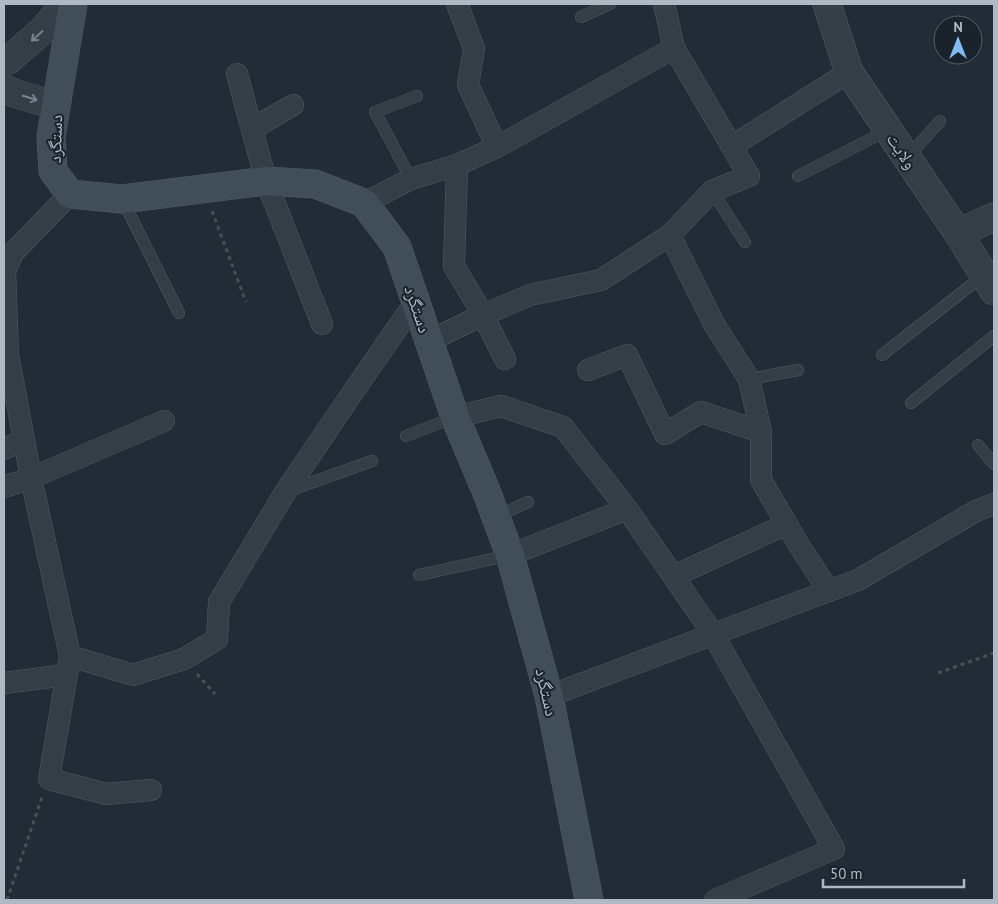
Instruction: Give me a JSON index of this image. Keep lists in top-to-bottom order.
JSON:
{
  "streets": {
    "main road": ["دستگرد"],
    "street": ["ولایت"]
  },
  "scale_bar": "50 m",
  "north": "top"
}
